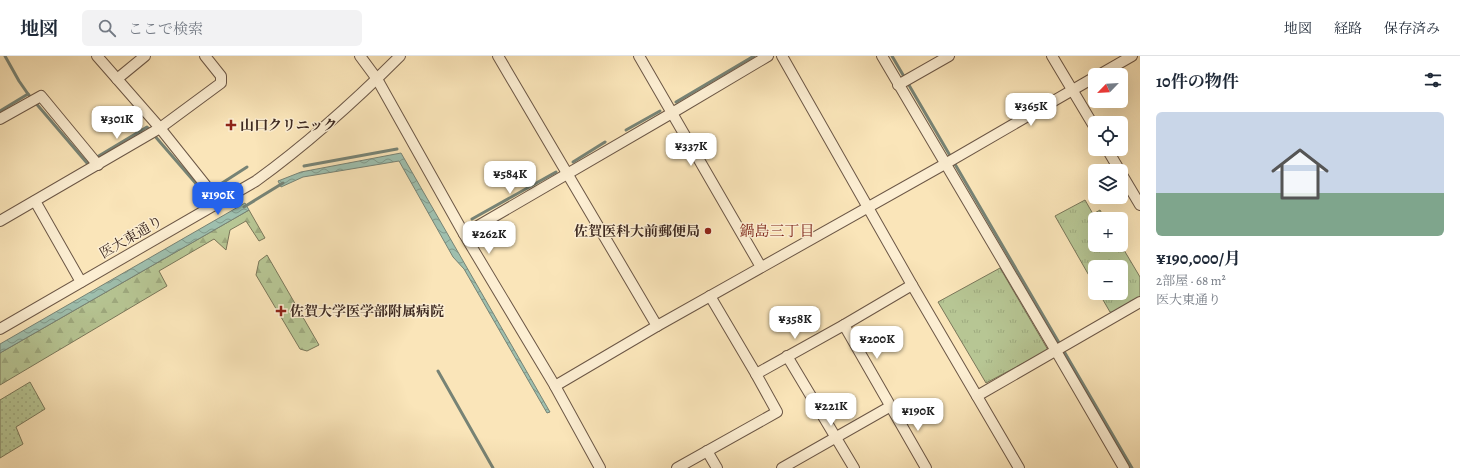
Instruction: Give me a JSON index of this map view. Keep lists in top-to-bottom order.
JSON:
{
  "streets": {
    "street": ["医大東通り"]
  },
  "districts": ["鍋島三丁目"],
  "places": {
    "health": ["山口クリニック", "佐賀大学医学部附属病院"],
    "other": ["佐賀医科大前郵便局"]
  },
  "north": "bottom left",
  "page": {
    "header": "地図",
    "search": "ここで検索",
    "nav": ["地図", "経路", "保存済み"],
    "heading": "10件の物件",
    "map_buttons": ["+", "−"],
    "price": [
      "¥365K",
      "¥301K",
      "¥337K",
      "¥584K",
      "¥190K",
      "¥262K",
      "¥358K",
      "¥200K",
      "¥221K",
      "¥190K"
    ],
    "list": [
      {
        "name": "¥190,000/月",
        "note": "2部屋 · 68 m² · 医大東通り"
      }
    ]
  }
}
